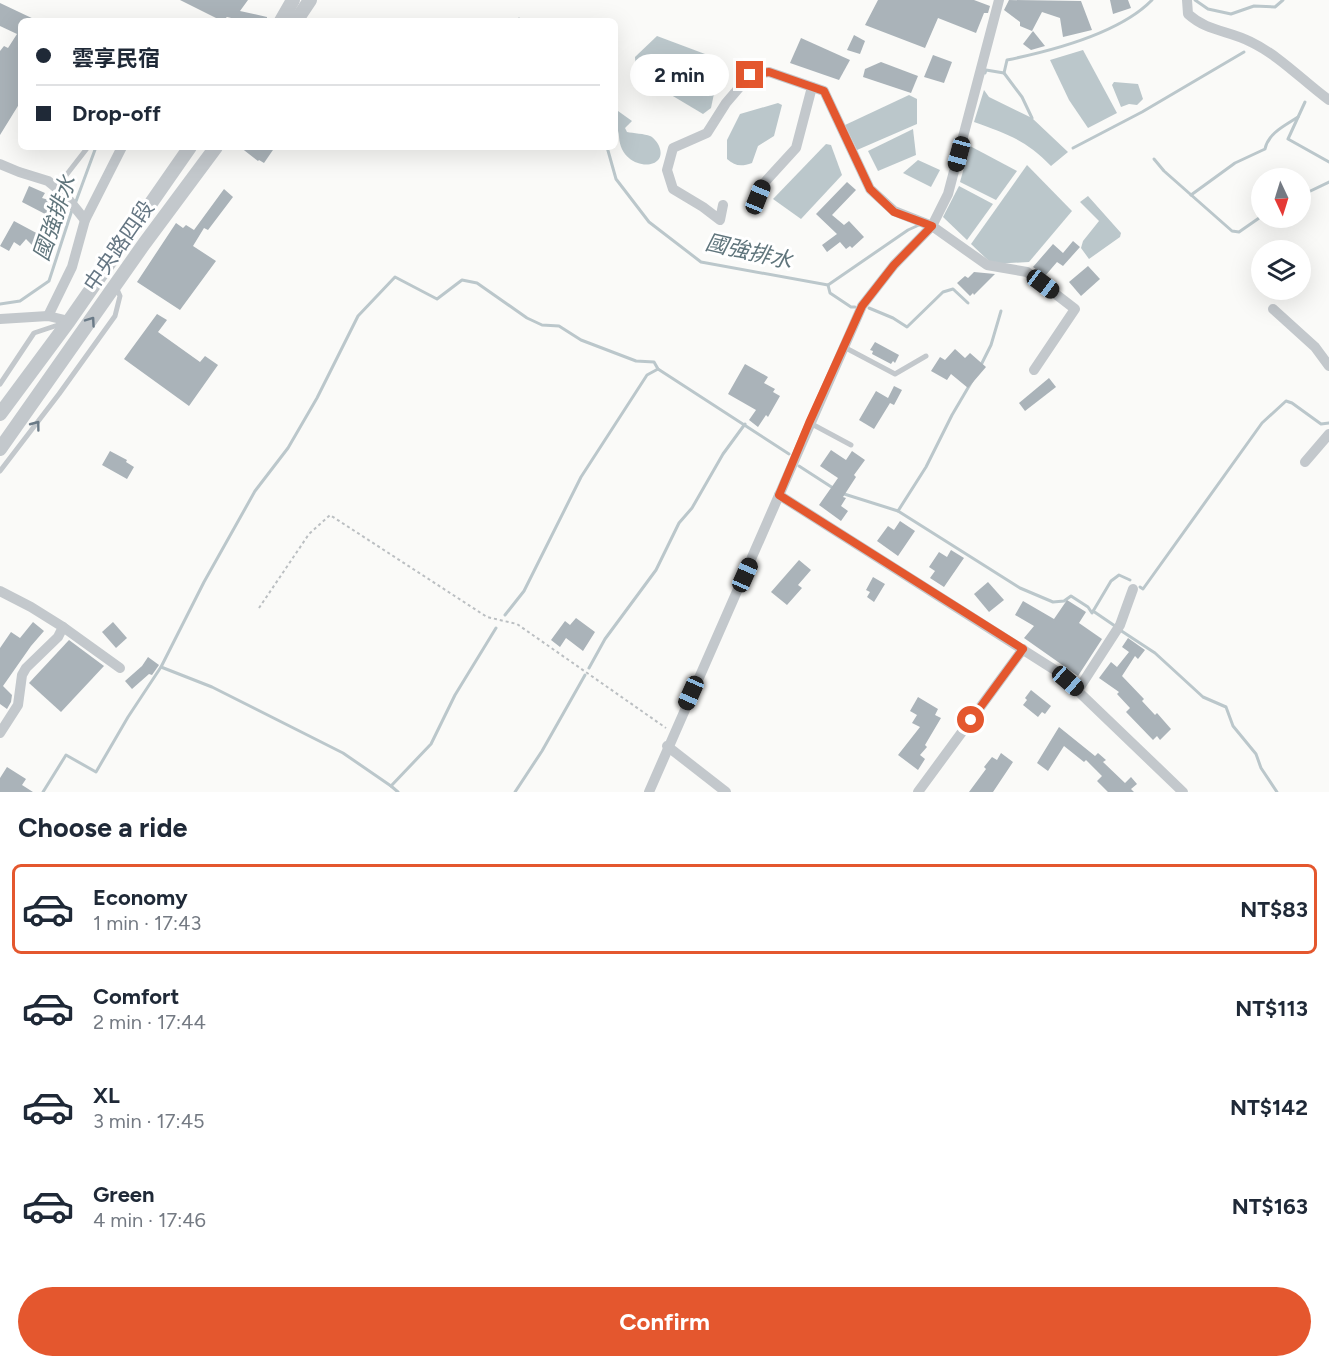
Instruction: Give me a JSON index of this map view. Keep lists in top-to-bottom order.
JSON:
{
  "streets": {
    "street": ["中央路四段"]
  },
  "water": ["國強排水"],
  "north": "bottom",
  "page": {
    "banner": ["雲享民宿", "Drop-off"],
    "bubble": "2 min",
    "heading": "Choose a ride",
    "list": [
      {
        "name": "Economy",
        "note": "1 min · 17:43",
        "value": "NT$83"
      },
      {
        "name": "Comfort",
        "note": "2 min · 17:44",
        "value": "NT$113"
      },
      {
        "name": "XL",
        "note": "3 min · 17:45",
        "value": "NT$142"
      },
      {
        "name": "Green",
        "note": "4 min · 17:46",
        "value": "NT$163"
      }
    ],
    "buttons": "Confirm"
  }
}
